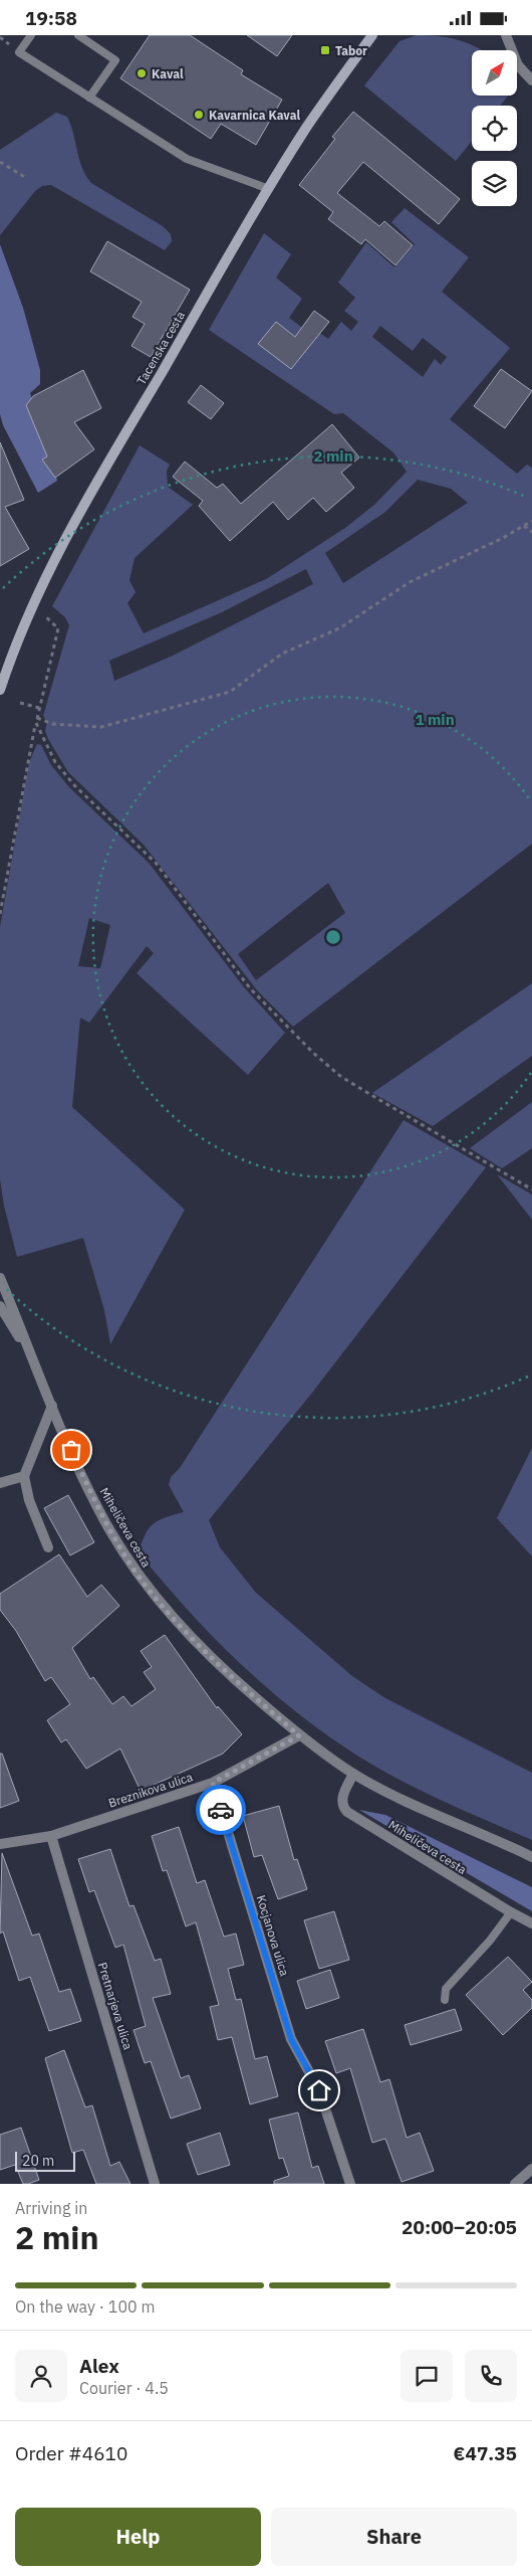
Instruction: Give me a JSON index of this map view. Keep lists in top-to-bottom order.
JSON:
{
  "streets": {
    "main road": ["Tacenska cesta"],
    "street": [
      "Miheličeva cesta",
      "Breznikova ulica",
      "Kocjanova ulica",
      "Pretnarjeva ulica"
    ]
  },
  "crossings": [
    ["Miheličeva cesta", "Breznikova ulica"],
    ["Breznikova ulica", "Kocjanova ulica"],
    ["Breznikova ulica", "Pretnarjeva ulica"]
  ],
  "places": {
    "transit": ["Tabor"],
    "other": ["Kaval", "Kavarnica Kaval"]
  },
  "scale_bar": "20 m",
  "north": "top right",
  "page": {
    "status": "19:58",
    "scale": "20 m",
    "heading": ["2 min", "Arriving in", "20:00–20:05"],
    "panel": [
      "Alex",
      "Courier · 4.5",
      "Order #4610",
      "€47.35"
    ],
    "bar": "On the way · 100 m",
    "buttons": ["Help", "Share"]
  },
  "rings": ["2 min", "1 min"]
}
